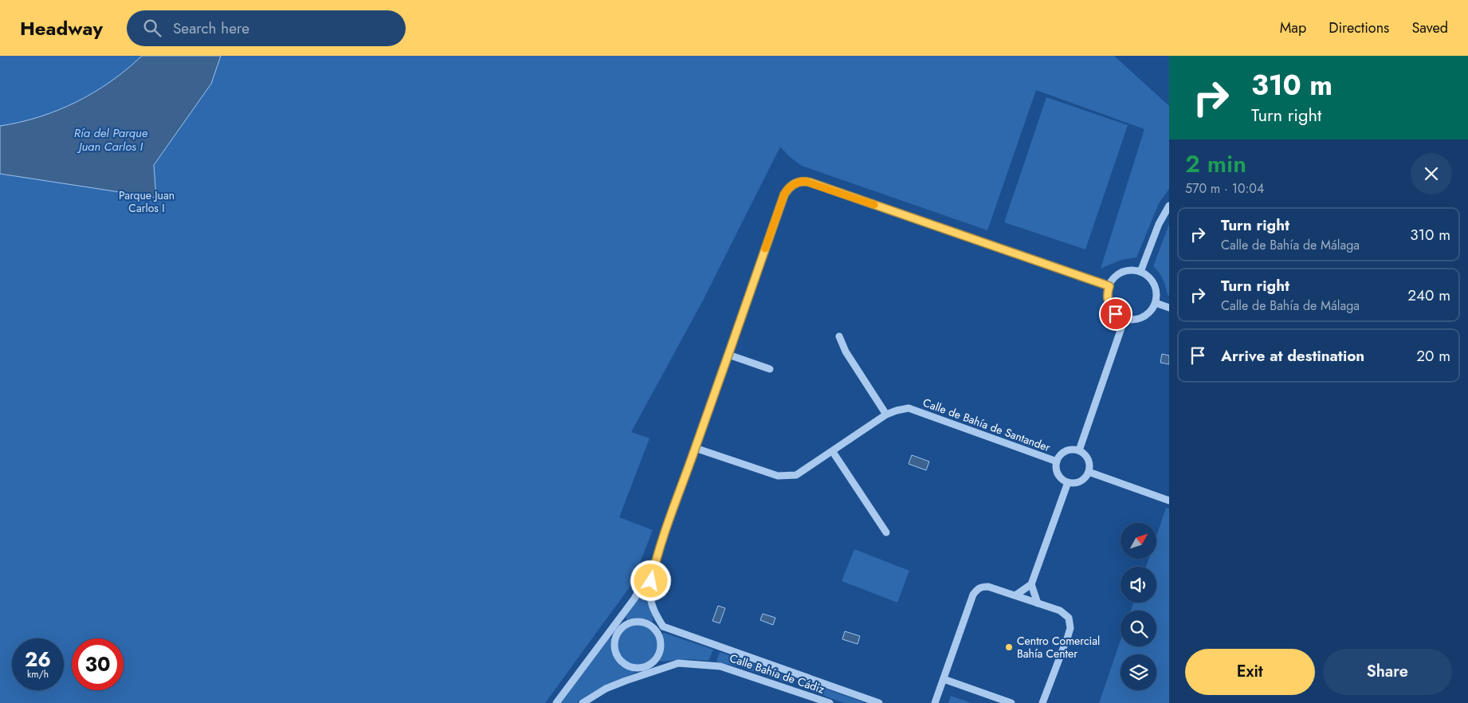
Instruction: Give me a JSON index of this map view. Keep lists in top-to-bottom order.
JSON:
{
  "streets": {
    "street": ["Calle de Bahía de Santander", "Calle Bahía de Cádiz"]
  },
  "water": ["Ría del Parque Juan Carlos I"],
  "parks": ["Parque Juan Carlos I"],
  "places": ["Centro Comercial Bahía Center"],
  "north": "top right",
  "page": {
    "header": "Headway",
    "search": "Search here",
    "nav": ["Map", "Directions", "Saved"],
    "turn": ["310 m", "Turn right"],
    "heading": ["2 min", "570 m · 10:04"],
    "list": [
      {
        "name": "Turn right",
        "note": "Calle de Bahía de Málaga",
        "value": "310 m"
      },
      {
        "name": "Turn right",
        "note": "Calle de Bahía de Málaga",
        "value": "240 m"
      },
      {
        "name": "Arrive at destination",
        "value": "20 m"
      }
    ],
    "speed": "26 km/h",
    "limit": "30",
    "buttons": ["Exit", "Share"]
  }
}
